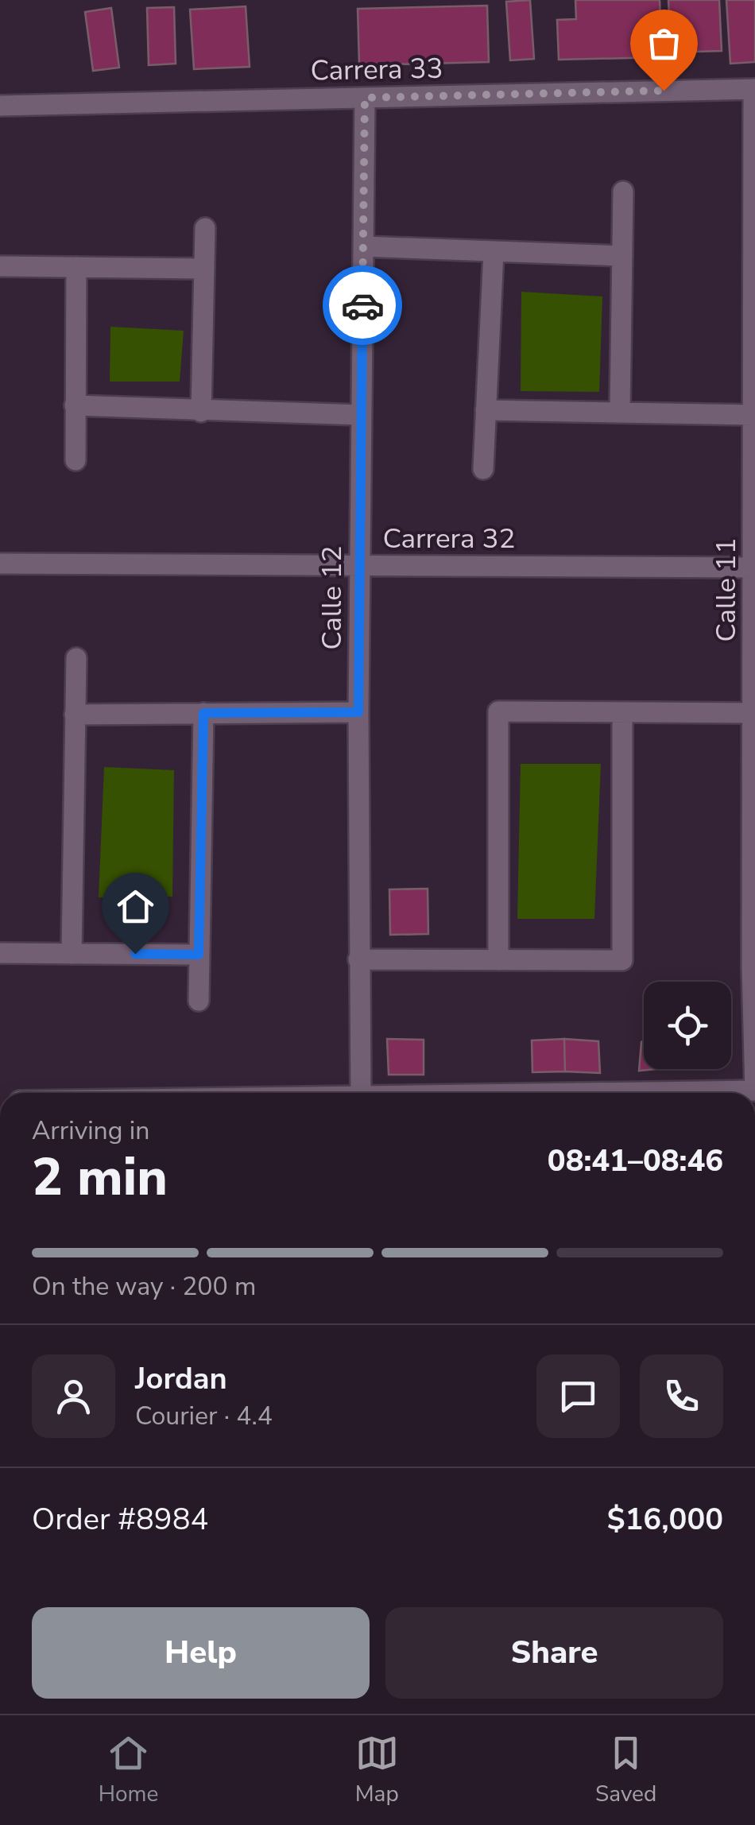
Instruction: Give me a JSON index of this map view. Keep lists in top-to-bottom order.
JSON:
{
  "streets": {
    "street": [
      "Carrera 33",
      "Carrera 32",
      "Calle 11",
      "Calle 12"
    ]
  },
  "crossings": [
    ["Carrera 33", "Calle 11"],
    ["Carrera 33", "Calle 12"],
    ["Carrera 32", "Calle 11"],
    ["Carrera 32", "Calle 12"]
  ],
  "page": {
    "heading": ["2 min", "Arriving in", "08:41–08:46"],
    "panel": [
      "Jordan",
      "Courier · 4.4",
      "Order #8984",
      "$16,000"
    ],
    "bar": "On the way · 200 m",
    "buttons": ["Help", "Share"],
    "tabs": ["Home", "Map", "Saved"]
  }
}
